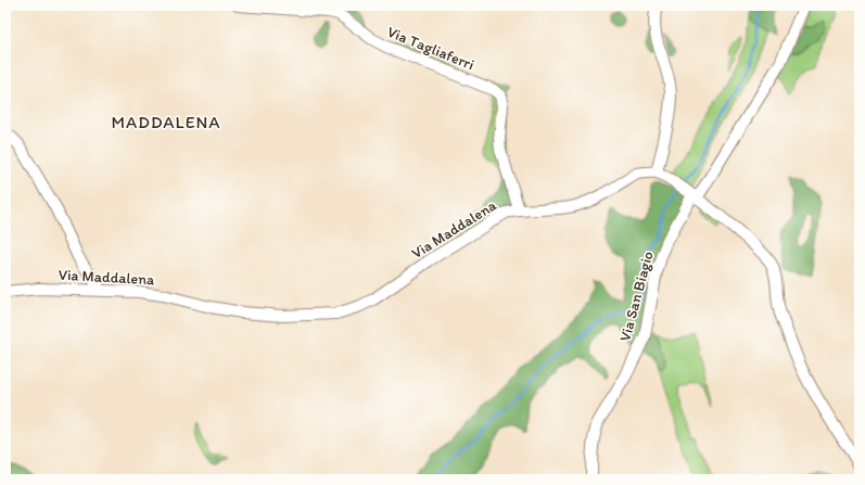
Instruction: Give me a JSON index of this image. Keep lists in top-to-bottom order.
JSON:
{
  "streets": {
    "street": ["Via Tagliaferri", "Via Maddalena", "Via San Biagio"]
  },
  "crossings": [
    ["Via Tagliaferri", "Via Maddalena"]
  ],
  "districts": ["MADDALENA"]
}
